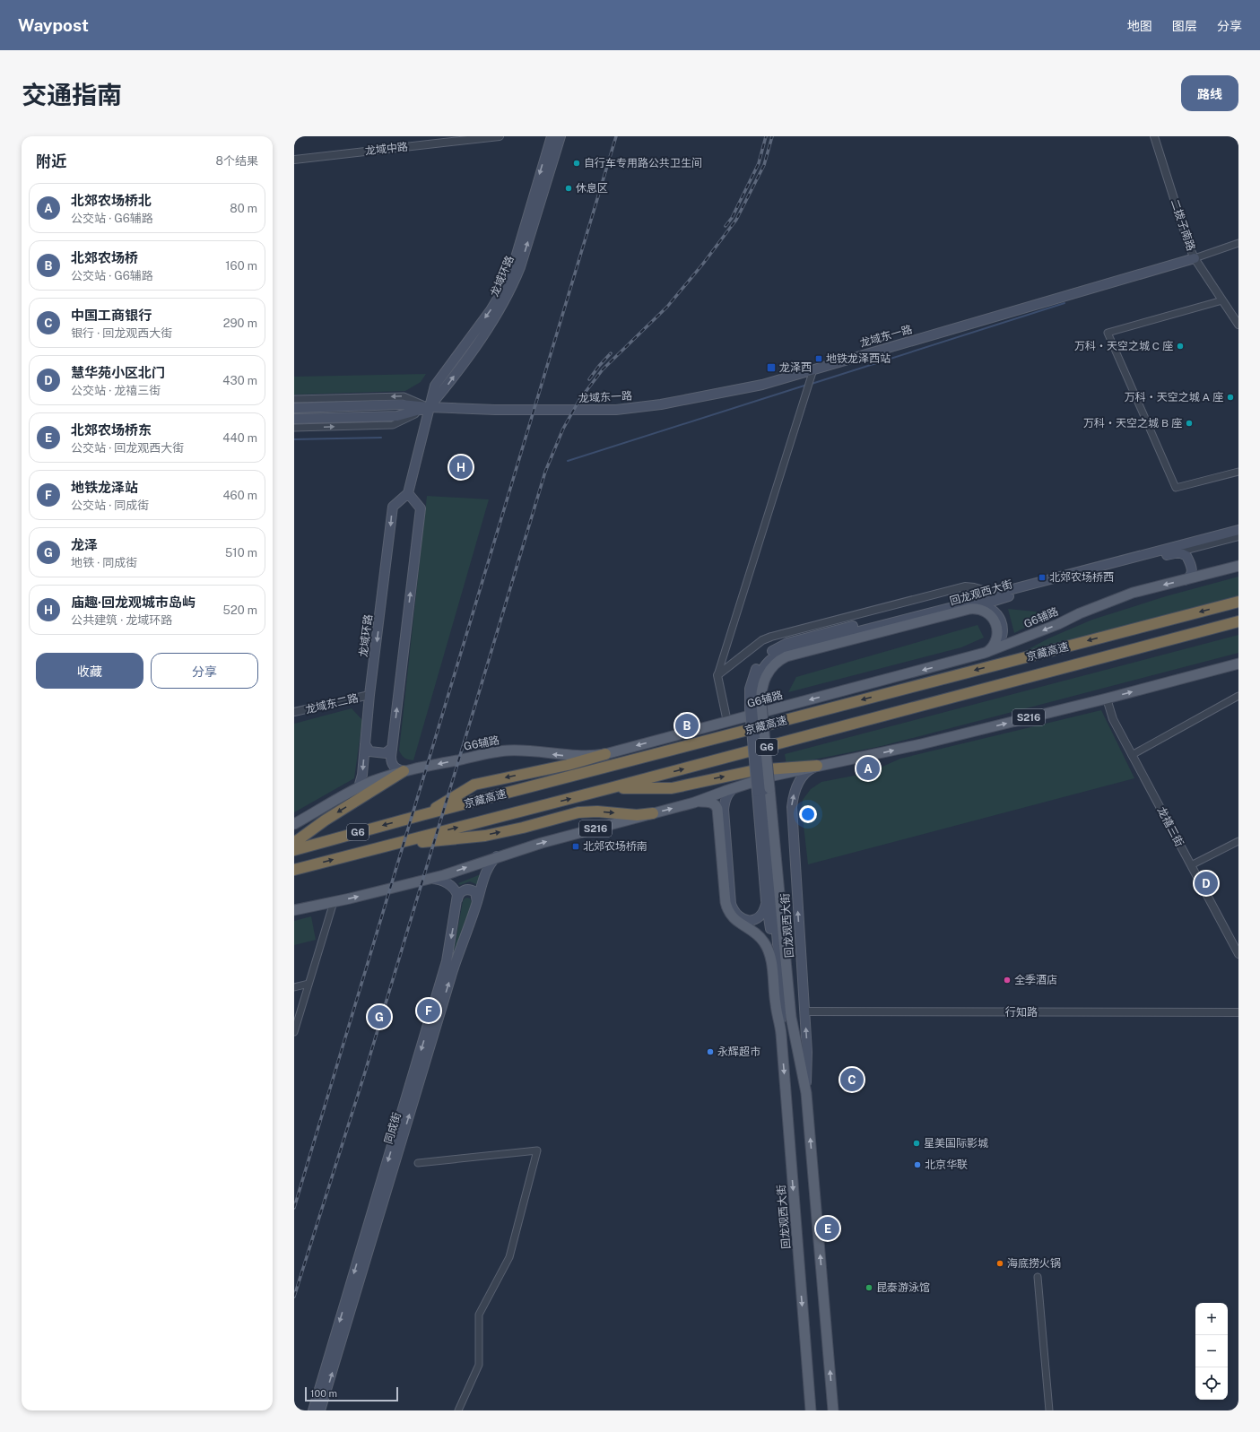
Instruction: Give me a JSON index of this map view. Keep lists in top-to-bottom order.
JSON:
{
  "streets": {
    "highway": ["京藏高速", "G6"],
    "main road": [
      "龙域环路",
      "龙域东一路",
      "回龙观西大街",
      "G6辅路",
      "S216",
      "同成街"
    ],
    "street": [
      "龙域中路",
      "二拨子南路",
      "龙域东二路",
      "龙禧三街",
      "行知路"
    ]
  },
  "crossings": [
    ["二拨子南路", "龙域东一路"],
    ["龙域环路", "龙域东一路"],
    ["龙域环路", "G6辅路"],
    ["龙域环路", "龙域东二路"],
    ["回龙观西大街", "S216"],
    ["回龙观西大街", "行知路"],
    ["S216", "龙禧三街"],
    ["S216", "同成街"]
  ],
  "places": {
    "other": [
      "自行车专用路公共卫生间",
      "休息区",
      "万科・天空之城 C 座",
      "万科・天空之城 A 座",
      "万科・天空之城 B 座",
      "全季酒店",
      "永辉超市",
      "星美国际影城",
      "北京华联",
      "海底捞火锅",
      "昆泰游泳馆"
    ],
    "transit": [
      "地铁龙泽西站",
      "龙泽西",
      "北郊农场桥西",
      "北郊农场桥南"
    ]
  },
  "scale_bar": "100 m",
  "page": {
    "header": "Waypost",
    "nav": ["地图", "图层", "分享"],
    "title": "交通指南",
    "buttons": [
      "路线",
      ["收藏", "分享"]
    ],
    "heading": ["附近", "8个结果"],
    "list": [
      {
        "mark": "A",
        "name": "北郊农场桥北",
        "note": "公交站 · G6辅路",
        "value": "80 m"
      },
      {
        "mark": "B",
        "name": "北郊农场桥",
        "note": "公交站 · G6辅路",
        "value": "160 m"
      },
      {
        "mark": "C",
        "name": "中国工商银行",
        "note": "银行 · 回龙观西大街",
        "value": "290 m"
      },
      {
        "mark": "D",
        "name": "慧华苑小区北门",
        "note": "公交站 · 龙禧三街",
        "value": "430 m"
      },
      {
        "mark": "E",
        "name": "北郊农场桥东",
        "note": "公交站 · 回龙观西大街",
        "value": "440 m"
      },
      {
        "mark": "F",
        "name": "地铁龙泽站",
        "note": "公交站 · 同成街",
        "value": "460 m"
      },
      {
        "mark": "G",
        "name": "龙泽",
        "note": "地铁 · 同成街",
        "value": "510 m"
      },
      {
        "mark": "H",
        "name": "庙趣·回龙观城市岛屿",
        "note": "公共建筑 · 龙域环路",
        "value": "520 m"
      }
    ],
    "pins": [
      "H",
      "B",
      "A",
      "D",
      "F",
      "G",
      "C",
      "E"
    ],
    "map_buttons": ["+", "−"],
    "scale": "100 m"
  }
}
